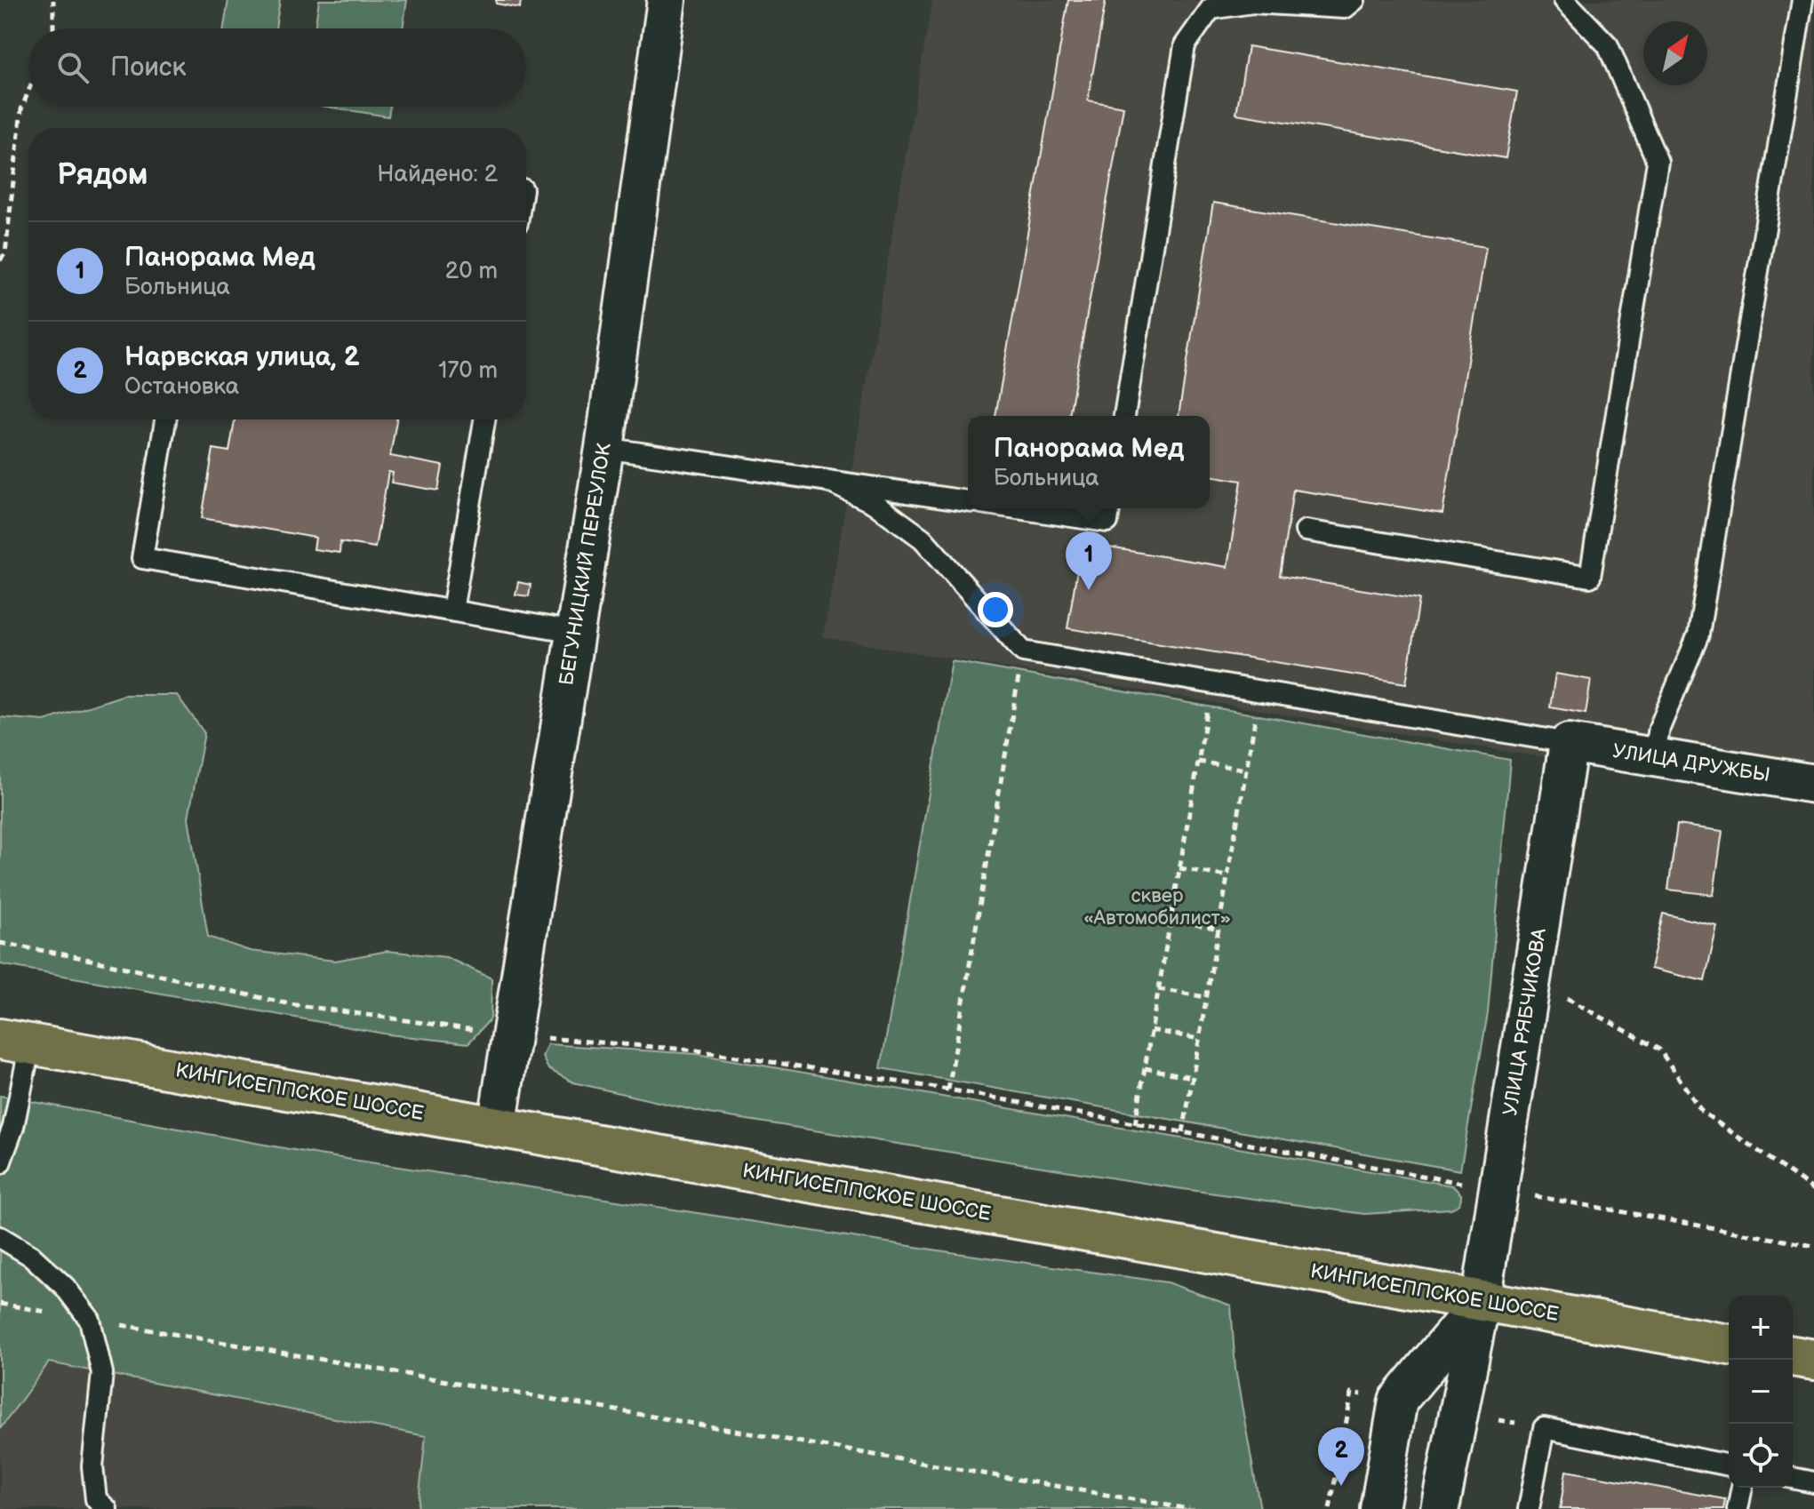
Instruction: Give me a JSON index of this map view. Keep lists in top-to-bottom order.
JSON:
{
  "streets": {
    "main road": ["КИНГИСЕППСКОЕ ШОССЕ"],
    "street": ["БЕГУНИЦКИЙ ПЕРЕУЛОК", "УЛИЦА ДРУЖБЫ", "УЛИЦА РЯБЧИКОВА"]
  },
  "crossings": [
    ["БЕГУНИЦКИЙ ПЕРЕУЛОК", "КИНГИСЕППСКОЕ ШОССЕ"],
    ["УЛИЦА ДРУЖБЫ", "УЛИЦА РЯБЧИКОВА"],
    ["УЛИЦА РЯБЧИКОВА", "КИНГИСЕППСКОЕ ШОССЕ"]
  ],
  "parks": ["сквер «Автомобилист»"],
  "north": "top right",
  "page": {
    "search": "Поиск",
    "heading": ["Рядом", "Найдено: 2"],
    "list": [
      {
        "mark": "1",
        "name": "Панорама Мед",
        "note": "Больница",
        "value": "20 m"
      },
      {
        "mark": "2",
        "name": "Нарвская улица, 2",
        "note": "Остановка",
        "value": "170 m"
      }
    ],
    "popup": ["Панорама Мед", "Больница"],
    "pins": ["1", "2"],
    "map_buttons": ["+", "−"]
  }
}
